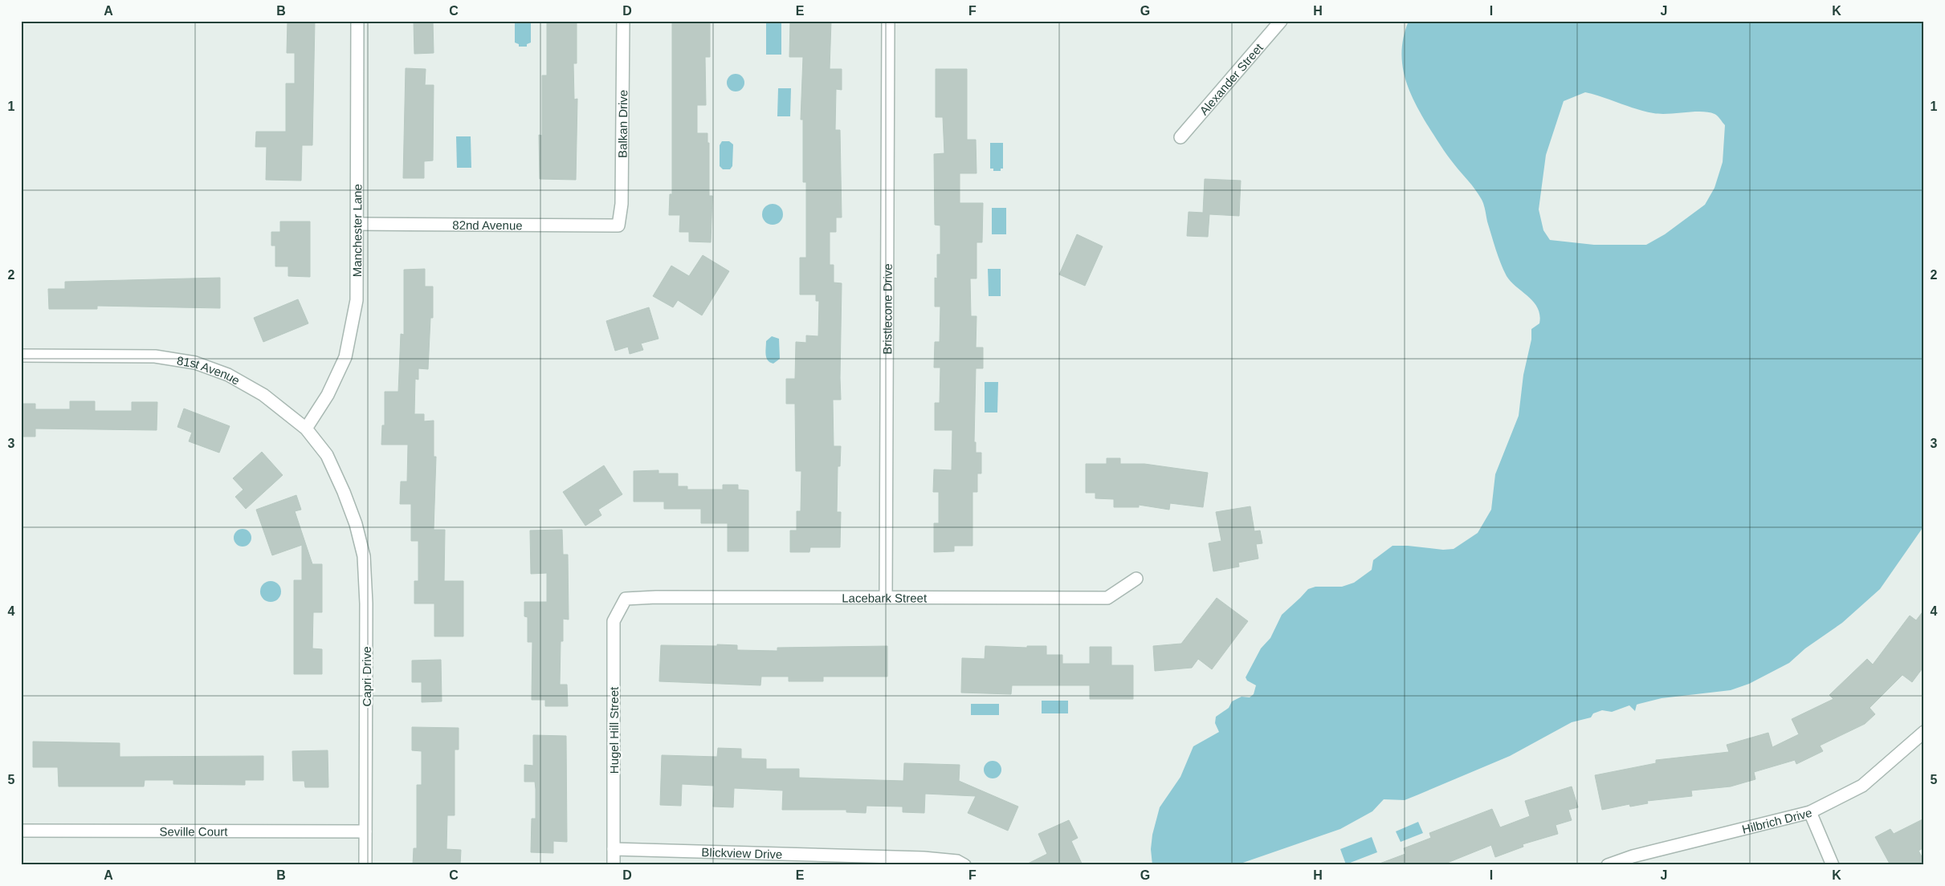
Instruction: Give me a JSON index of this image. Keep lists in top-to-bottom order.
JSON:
{
  "streets": {
    "street": [
      "Alexander Street",
      "Balkan Drive",
      "82nd Avenue",
      "Manchester Lane",
      "Bristlecone Drive",
      "81st Avenue",
      "Lacebark Street",
      "Capri Drive",
      "Hugel Hill Street",
      "Hilbrich Drive",
      "Seville Court",
      "Blickview Drive"
    ]
  },
  "crossings": [
    ["Balkan Drive", "82nd Avenue"],
    ["82nd Avenue", "Manchester Lane"],
    ["Manchester Lane", "81st Avenue"],
    ["Bristlecone Drive", "Lacebark Street"],
    ["81st Avenue", "Capri Drive"],
    ["Lacebark Street", "Hugel Hill Street"],
    ["Capri Drive", "Seville Court"],
    ["Hugel Hill Street", "Blickview Drive"]
  ],
  "grid": {
    "columns": [
      "A",
      "B",
      "C",
      "D",
      "E",
      "F",
      "G",
      "H",
      "I",
      "J",
      "K"
    ],
    "rows": [
      "1",
      "2",
      "3",
      "4",
      "5"
    ]
  }
}
